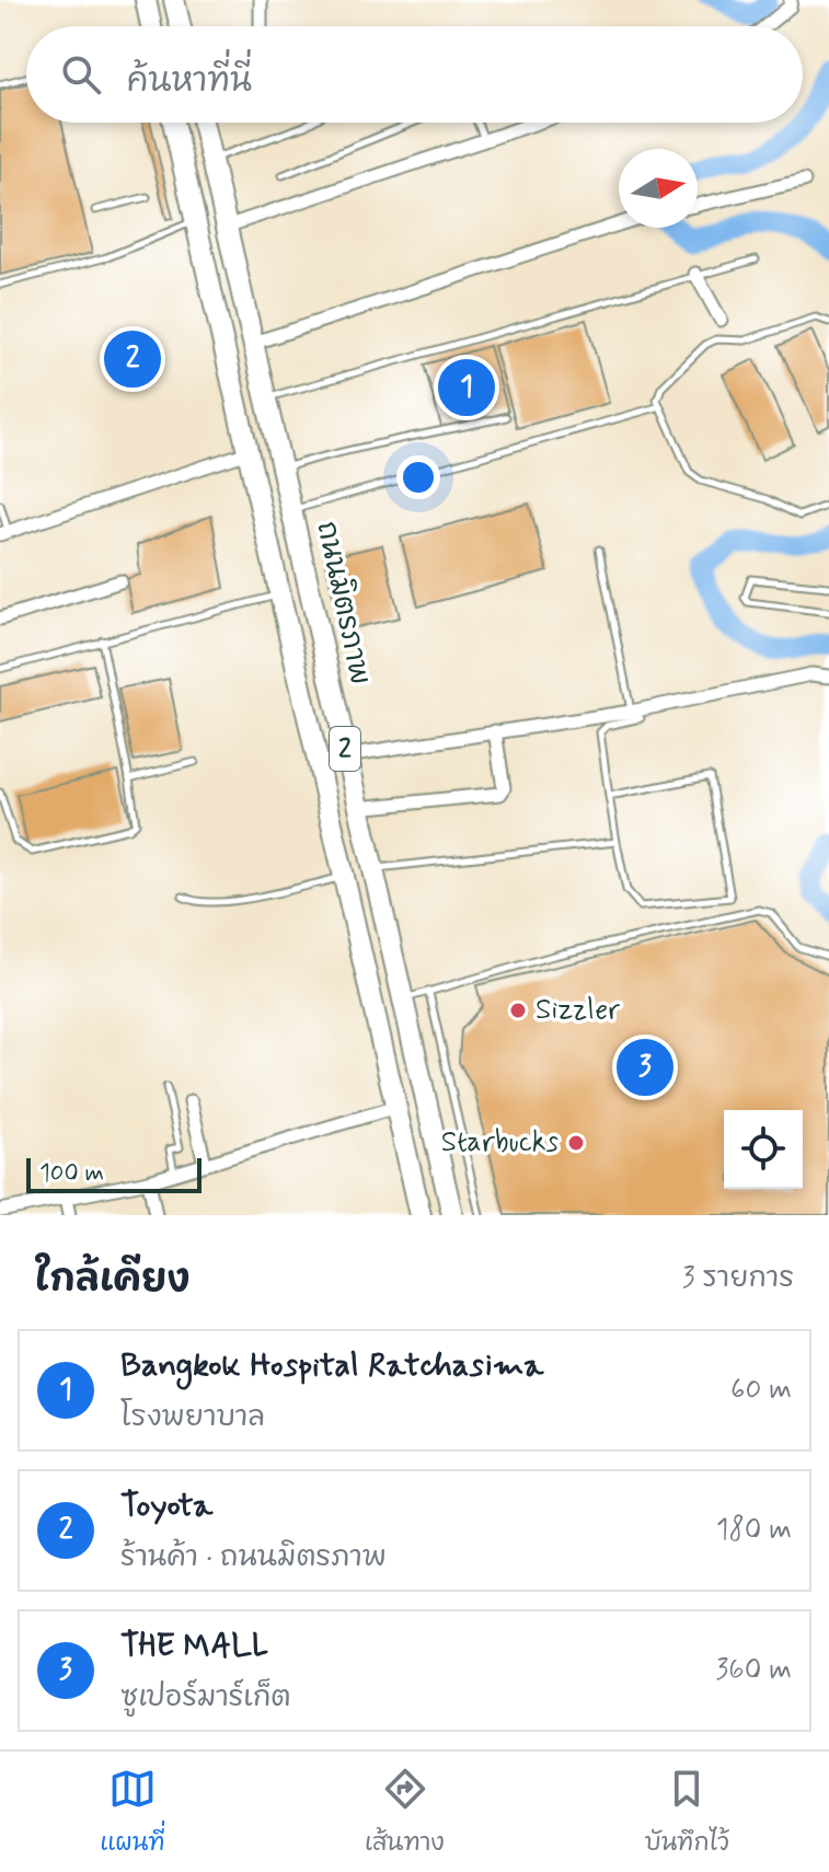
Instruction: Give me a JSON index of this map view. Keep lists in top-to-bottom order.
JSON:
{
  "streets": {
    "highway": ["ถนนมิตรภาพ", "2"]
  },
  "places": ["Sizzler", "Starbucks"],
  "scale_bar": "100 m",
  "north": "right",
  "page": {
    "search": "ค้นหาที่นี่",
    "pins": ["2", "1", "3"],
    "scale": "100 m",
    "heading": ["ใกล้เคียง", "3 รายการ"],
    "list": [
      {
        "mark": "1",
        "name": "Bangkok Hospital Ratchasima",
        "note": "โรงพยาบาล",
        "value": "60 m"
      },
      {
        "mark": "2",
        "name": "Toyota",
        "note": "ร้านค้า · ถนนมิตรภาพ",
        "value": "180 m"
      },
      {
        "mark": "3",
        "name": "THE MALL",
        "note": "ซูเปอร์มาร์เก็ต",
        "value": "360 m"
      }
    ],
    "nav": ["แผนที่", "เส้นทาง", "บันทึกไว้"]
  }
}
